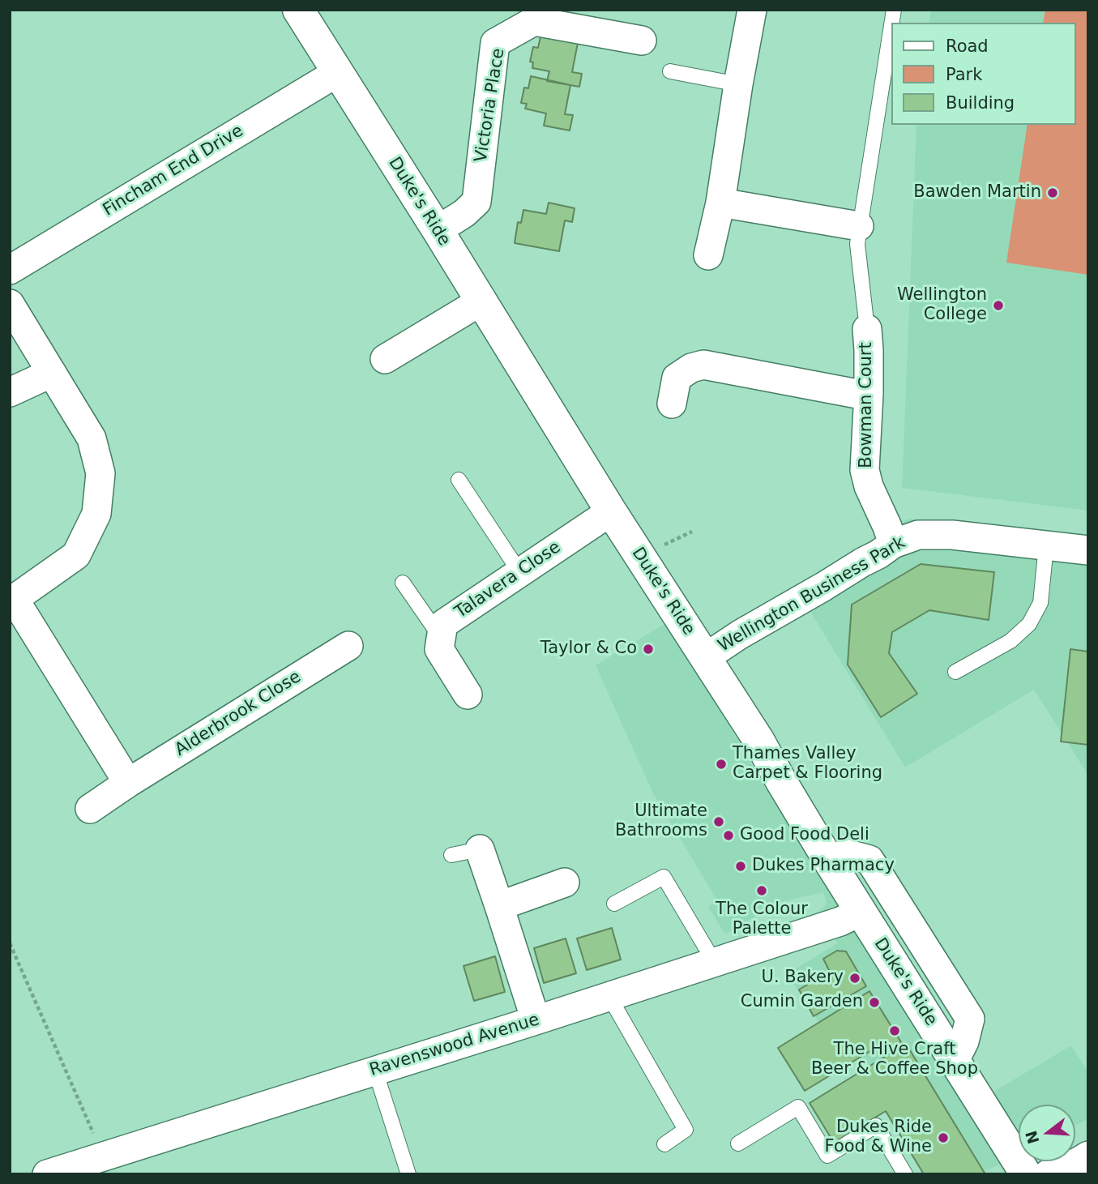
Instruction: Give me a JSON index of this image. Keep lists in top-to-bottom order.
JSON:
{
  "streets": {
    "main road": ["Duke's Ride"],
    "street": [
      "Victoria Place",
      "Fincham End Drive",
      "Bowman Court",
      "Talavera Close",
      "Wellington Business Park",
      "Alderbrook Close",
      "Ravenswood Avenue"
    ]
  },
  "crossings": [
    ["Victoria Place", "Duke's Ride"],
    ["Fincham End Drive", "Duke's Ride"],
    ["Duke's Ride", "Talavera Close"],
    ["Duke's Ride", "Wellington Business Park"],
    ["Duke's Ride", "Ravenswood Avenue"],
    ["Bowman Court", "Wellington Business Park"]
  ],
  "places": [
    "Bawden Martin",
    "Wellington College",
    "Taylor & Co",
    "Thames Valley Carpet & Flooring",
    "Ultimate Bathrooms",
    "Good Food Deli",
    "Dukes Pharmacy",
    "The Colour Palette",
    "U. Bakery",
    "Cumin Garden",
    "The Hive Craft Beer & Coffee Shop",
    "Dukes Ride Food & Wine"
  ],
  "legend": ["Road", "Park", "Building"],
  "north": "left"
}
